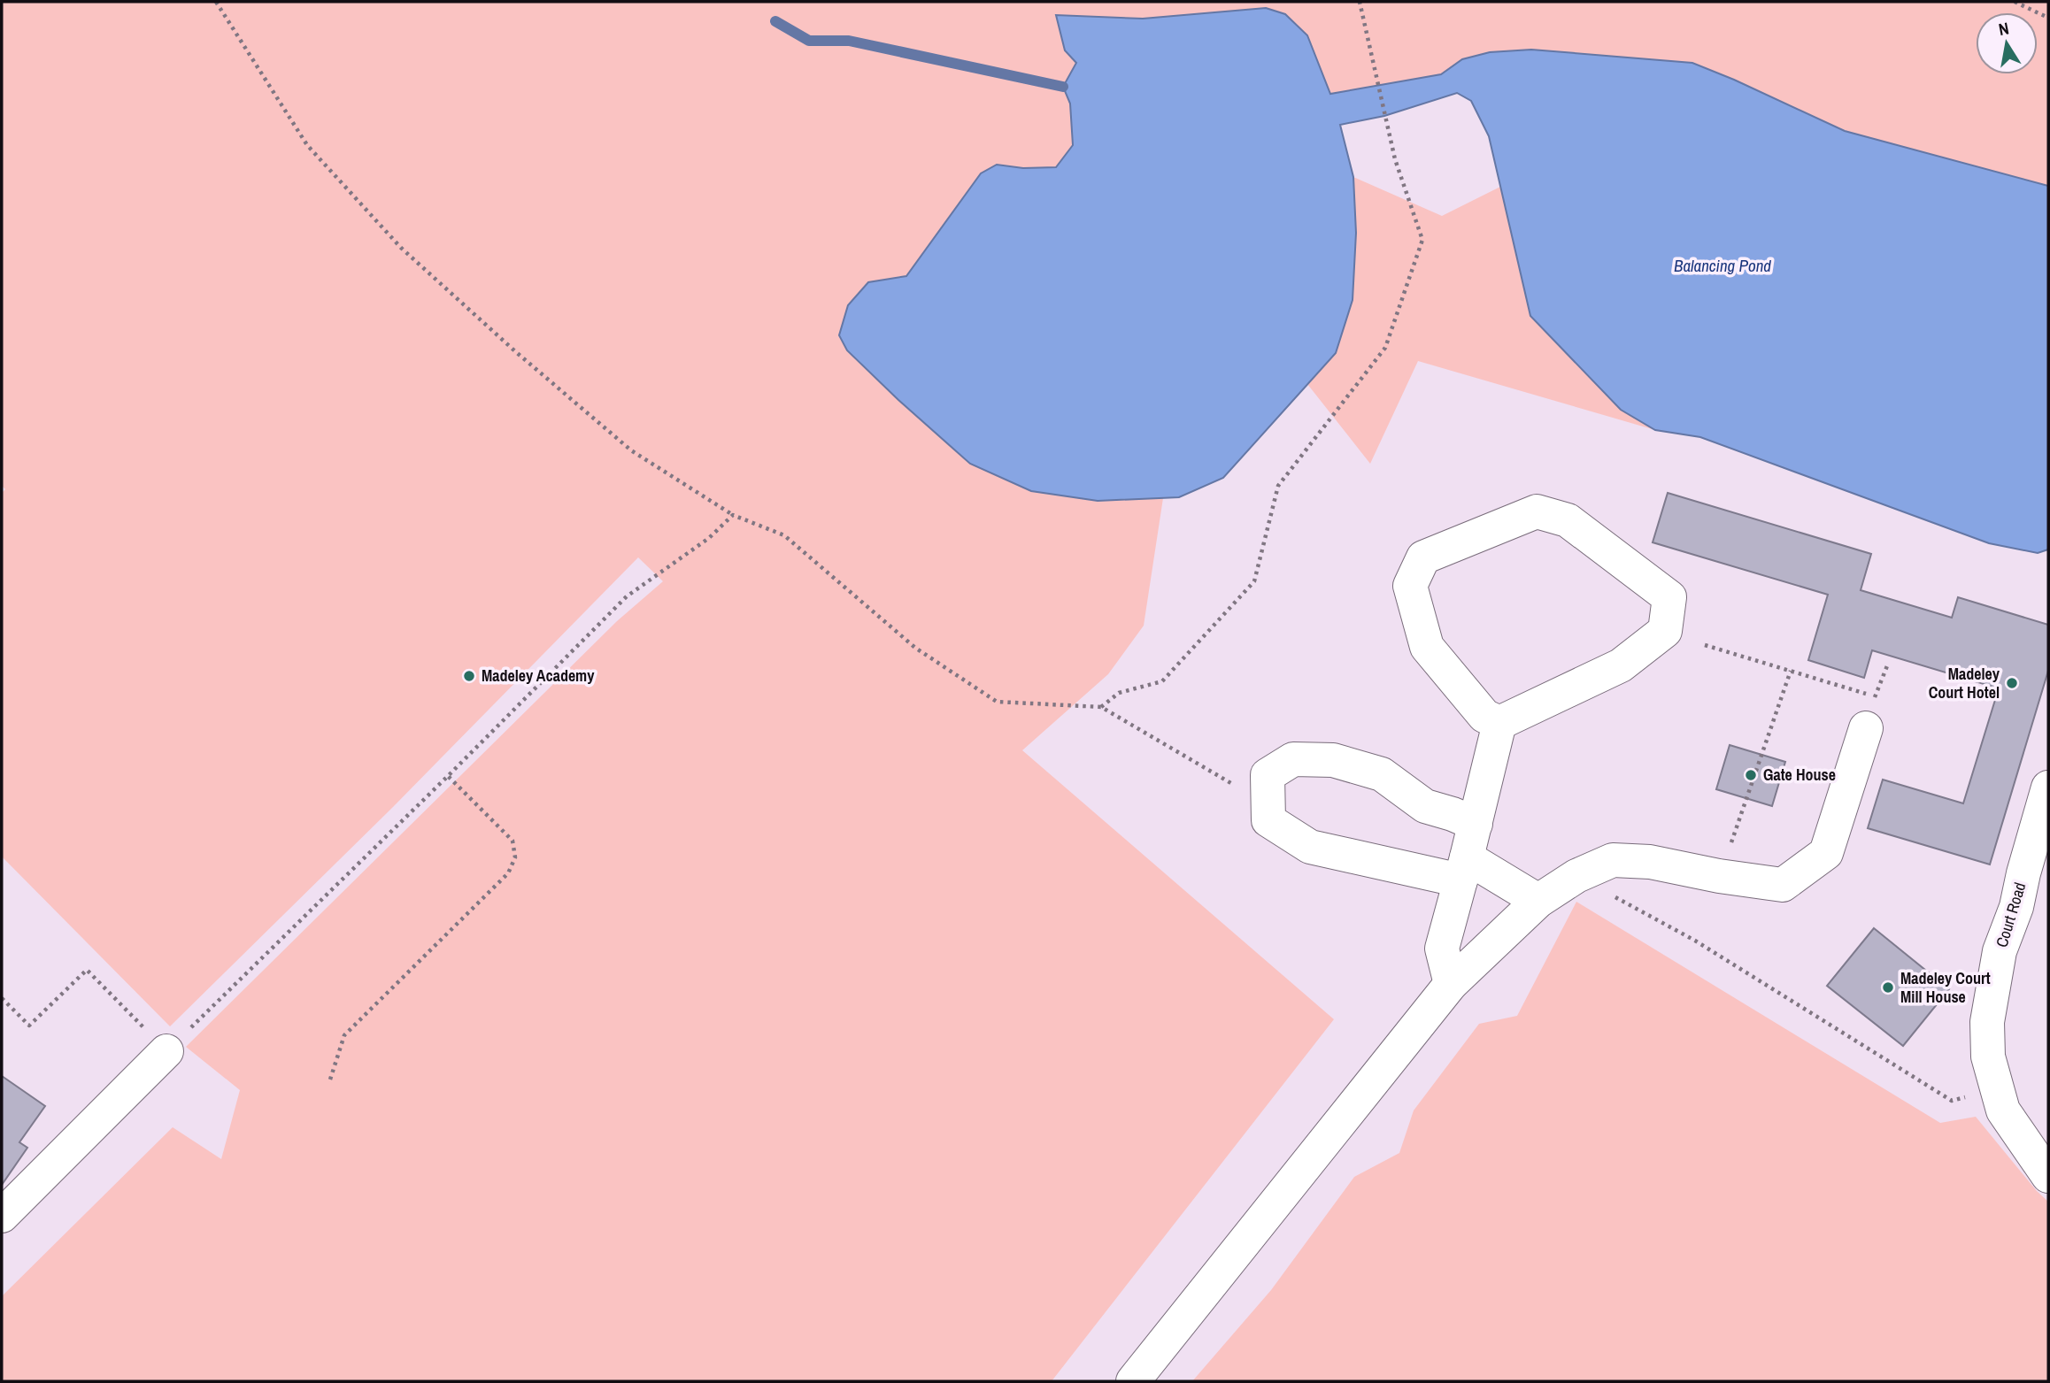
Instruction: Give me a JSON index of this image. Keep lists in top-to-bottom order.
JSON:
{
  "streets": {
    "street": ["Court Road"]
  },
  "water": ["Balancing Pond"],
  "places": [
    "Madeley Academy",
    "Madeley Court Hotel",
    "Gate House",
    "Madeley Court Mill House"
  ],
  "north": "top"
}
